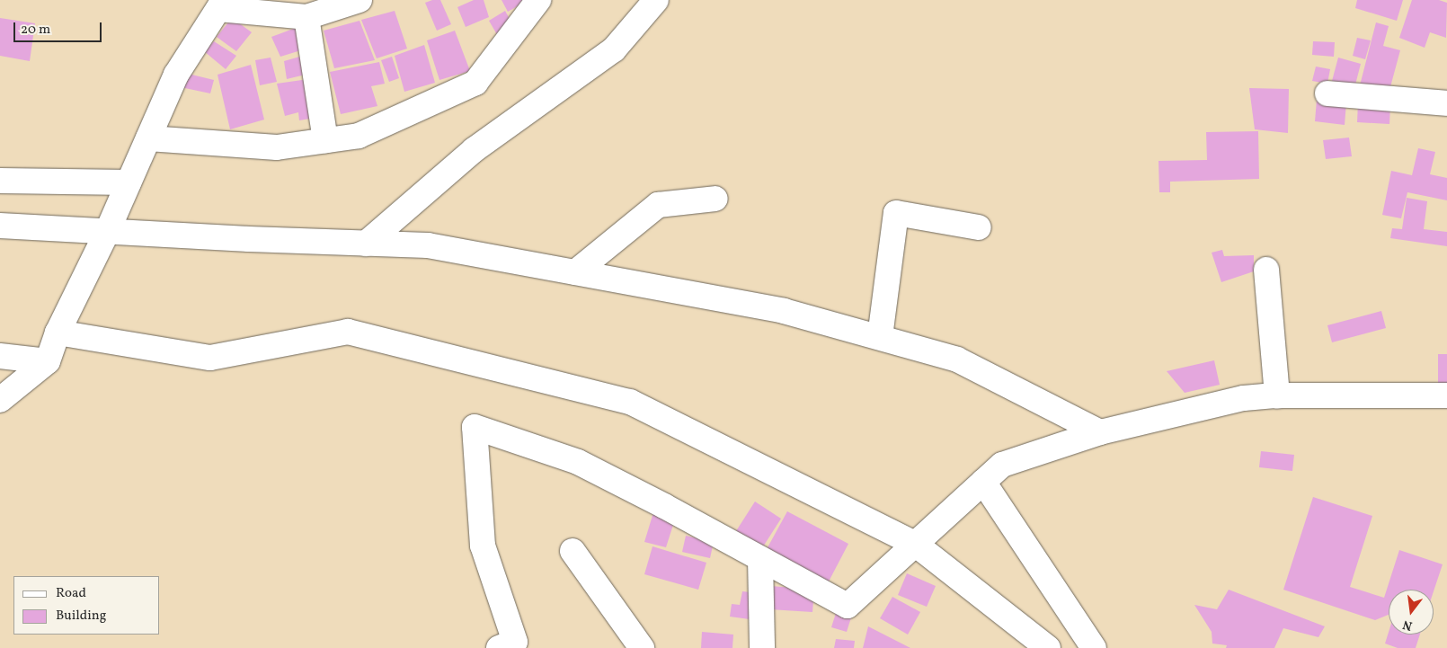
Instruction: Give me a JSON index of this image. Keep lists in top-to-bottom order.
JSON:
{
  "legend": ["Road", "Building"],
  "scale_bar": "20 m",
  "north": "bottom"
}
